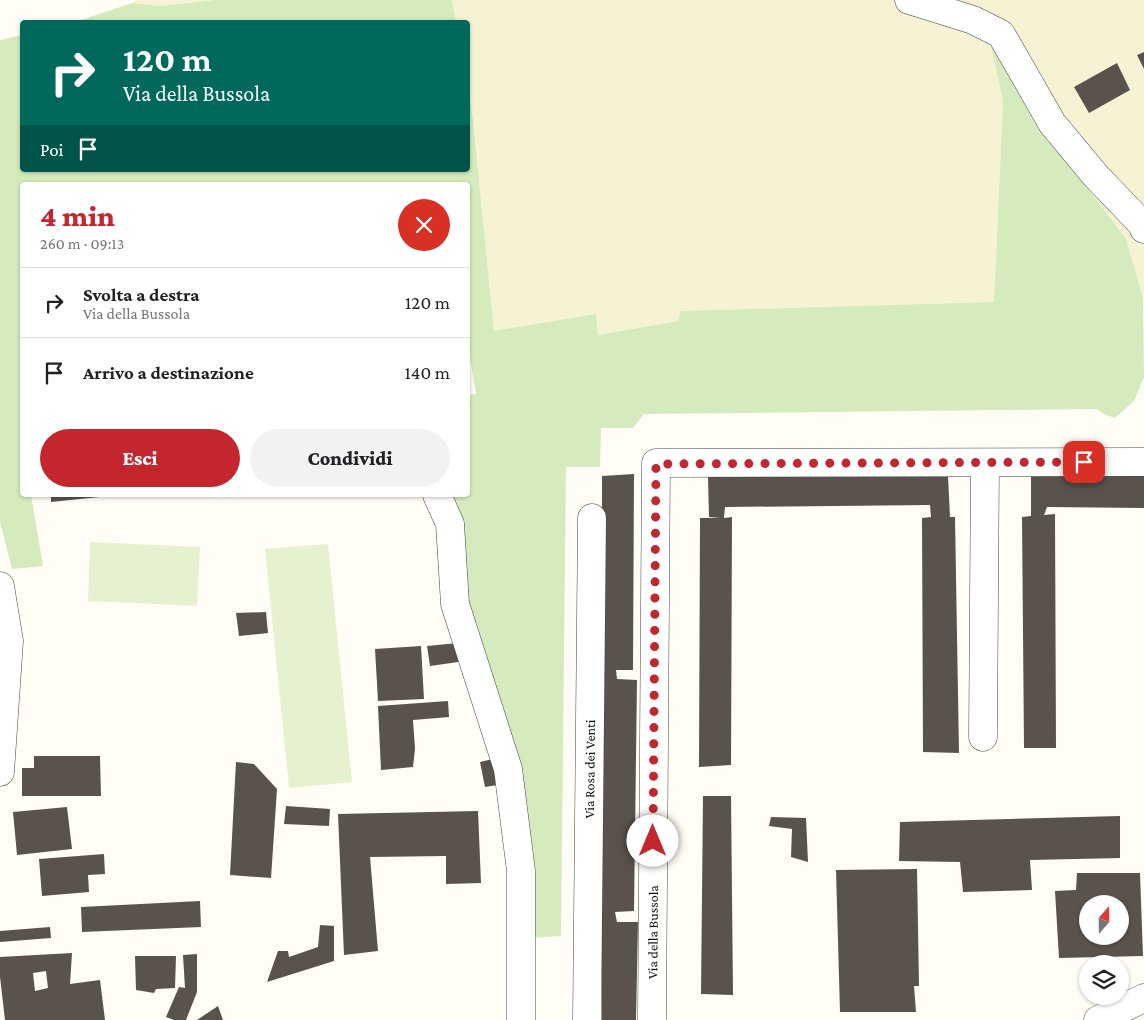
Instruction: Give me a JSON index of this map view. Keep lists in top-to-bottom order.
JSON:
{
  "streets": {
    "street": ["Via Rosa dei Venti", "Via della Bussola"]
  },
  "north": "top",
  "page": {
    "turn": ["120 m", "Via della Bussola"],
    "then": "Poi",
    "heading": ["4 min", "260 m · 09:13"],
    "list": [
      {
        "name": "Svolta a destra",
        "note": "Via della Bussola",
        "value": "120 m"
      },
      {
        "name": "Arrivo a destinazione",
        "value": "140 m"
      }
    ],
    "buttons": ["Esci", "Condividi"]
  }
}
